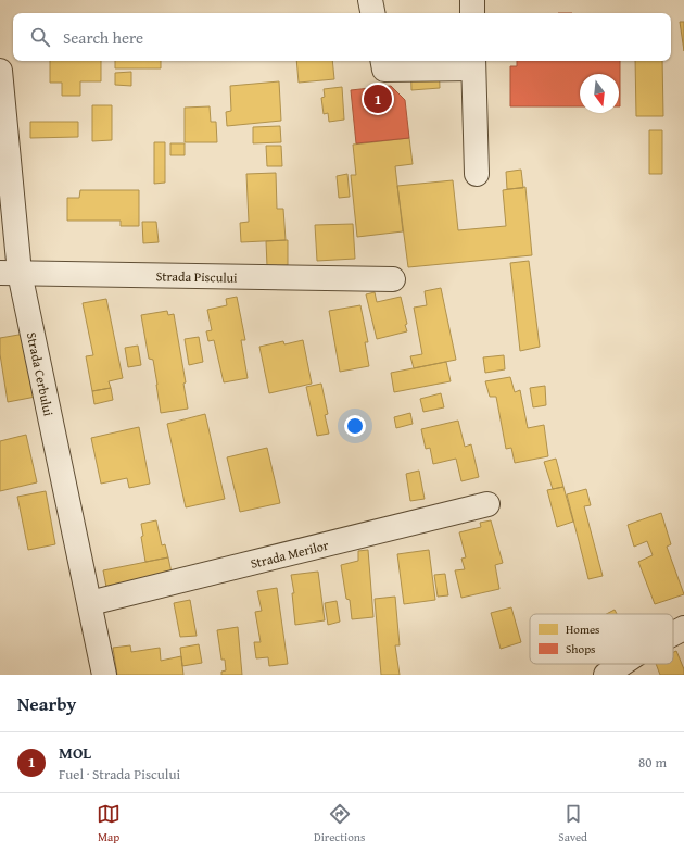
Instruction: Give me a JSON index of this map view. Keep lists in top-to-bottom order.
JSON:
{
  "streets": {
    "street": ["Strada Piscului", "Strada Cerbului", "Strada Merilor"]
  },
  "crossings": [
    ["Strada Piscului", "Strada Cerbului"],
    ["Strada Cerbului", "Strada Merilor"]
  ],
  "legend": ["Homes", "Shops"],
  "north": "bottom",
  "page": {
    "search": "Search here",
    "pins": "1",
    "heading": "Nearby",
    "list": [
      {
        "mark": "1",
        "name": "MOL",
        "note": "Fuel · Strada Piscului",
        "value": "80 m"
      }
    ],
    "nav": ["Map", "Directions", "Saved"]
  }
}
